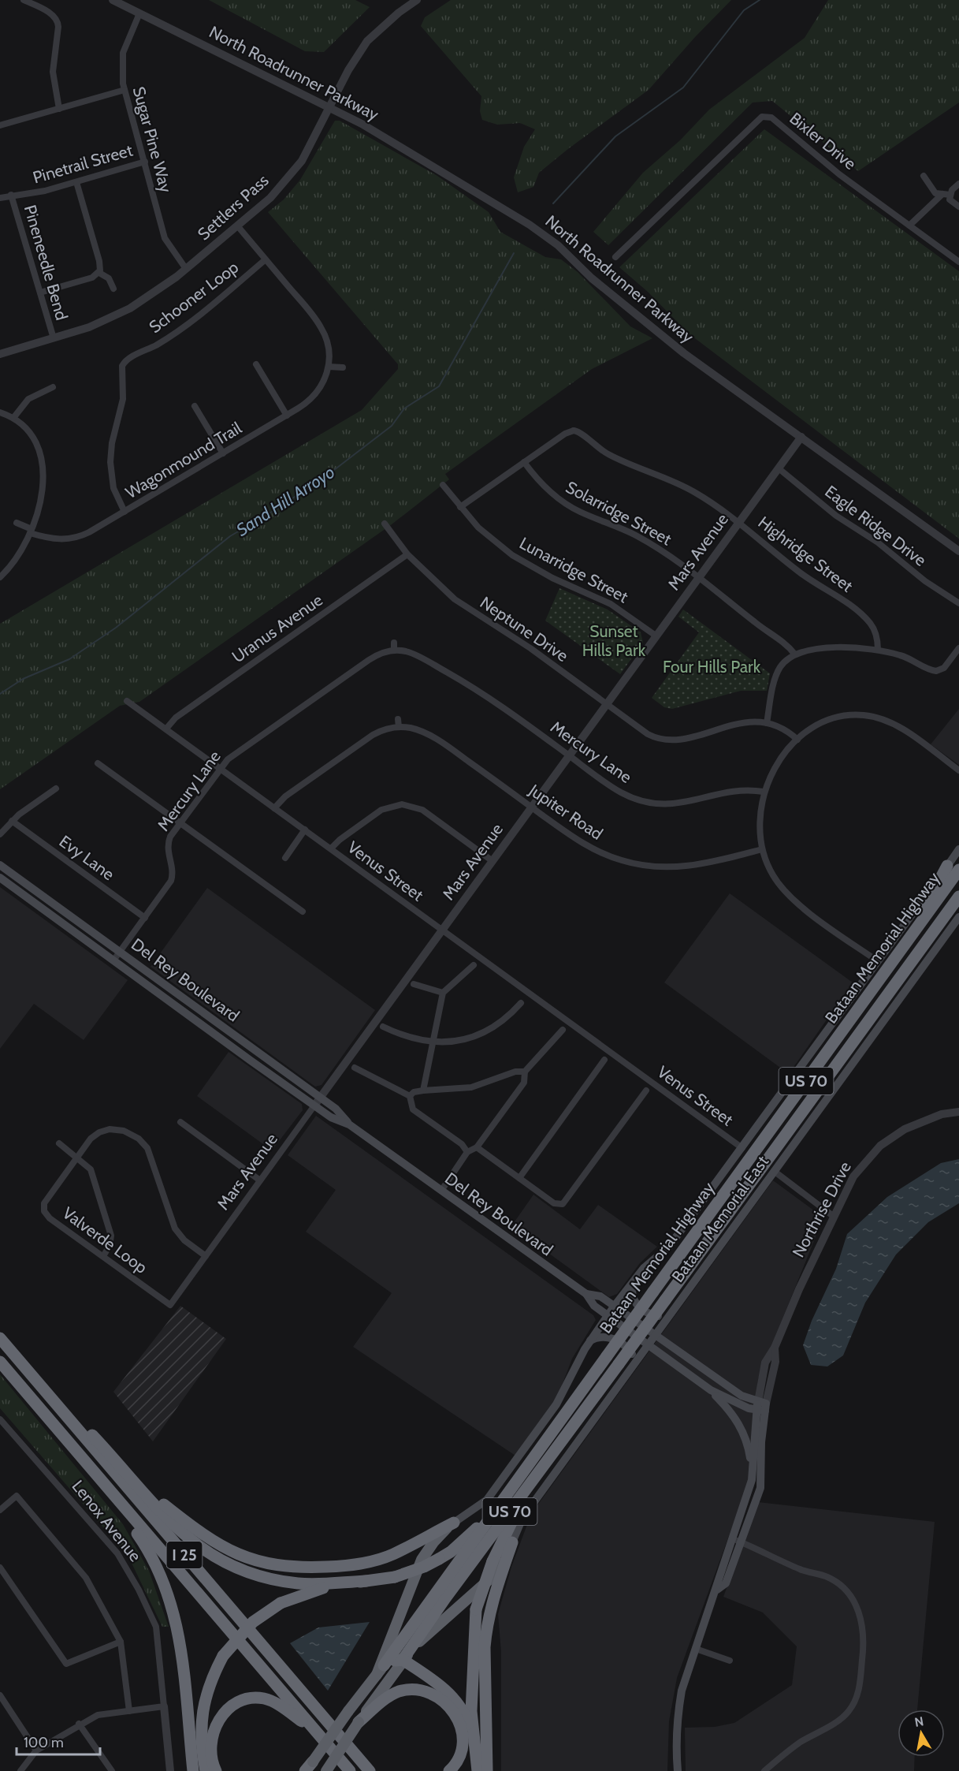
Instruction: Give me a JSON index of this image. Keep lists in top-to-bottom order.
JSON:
{
  "streets": {
    "highway": ["Bataan Memorial Highway", "US 70", "I 25"],
    "main road": ["Del Rey Boulevard", "Bataan Memorial East"],
    "street": [
      "North Roadrunner Parkway",
      "Sugar Pine Way",
      "Bixler Drive",
      "Pinetrail Street",
      "Settlers Pass",
      "Pineneedle Bend",
      "Schooner Loop",
      "Wagonmound Trail",
      "Solarridge Street",
      "Eagle Ridge Drive",
      "Mars Avenue",
      "Highridge Street",
      "Lunarridge Street",
      "Uranus Avenue",
      "Neptune Drive",
      "Mercury Lane",
      "Jupiter Road",
      "Evy Lane",
      "Venus Street",
      "Northrise Drive",
      "Valverde Loop",
      "Lenox Avenue"
    ]
  },
  "crossings": [
    ["North Roadrunner Parkway", "Sugar Pine Way"],
    ["North Roadrunner Parkway", "Settlers Pass"],
    ["North Roadrunner Parkway", "Mars Avenue"],
    ["Sugar Pine Way", "Pinetrail Street"],
    ["Sugar Pine Way", "Settlers Pass"],
    ["Pinetrail Street", "Pineneedle Bend"],
    ["Settlers Pass", "Pineneedle Bend"],
    ["Settlers Pass", "Wagonmound Trail"],
    ["Schooner Loop", "Wagonmound Trail"],
    ["Solarridge Street", "Mars Avenue"],
    ["Solarridge Street", "Highridge Street"],
    ["Eagle Ridge Drive", "Mars Avenue"],
    ["Mars Avenue", "Highridge Street"],
    ["Mars Avenue", "Lunarridge Street"],
    ["Mars Avenue", "Neptune Drive"],
    ["Mars Avenue", "Mercury Lane"],
    ["Mars Avenue", "Jupiter Road"],
    ["Mars Avenue", "Venus Street"],
    ["Mars Avenue", "Del Rey Boulevard"],
    ["Mars Avenue", "Valverde Loop"],
    ["Uranus Avenue", "Neptune Drive"],
    ["Uranus Avenue", "Venus Street"],
    ["Mercury Lane", "Evy Lane"],
    ["Mercury Lane", "Venus Street"],
    ["Mercury Lane", "Del Rey Boulevard"],
    ["Jupiter Road", "Venus Street"],
    ["Bataan Memorial Highway", "US 70"],
    ["Del Rey Boulevard", "Northrise Drive"],
    ["Del Rey Boulevard", "Bataan Memorial East"]
  ],
  "water": ["Sand Hill Arroyo"],
  "parks": ["Sunset Hills Park", "Four Hills Park"],
  "scale_bar": "100 m",
  "north": "top"
}
